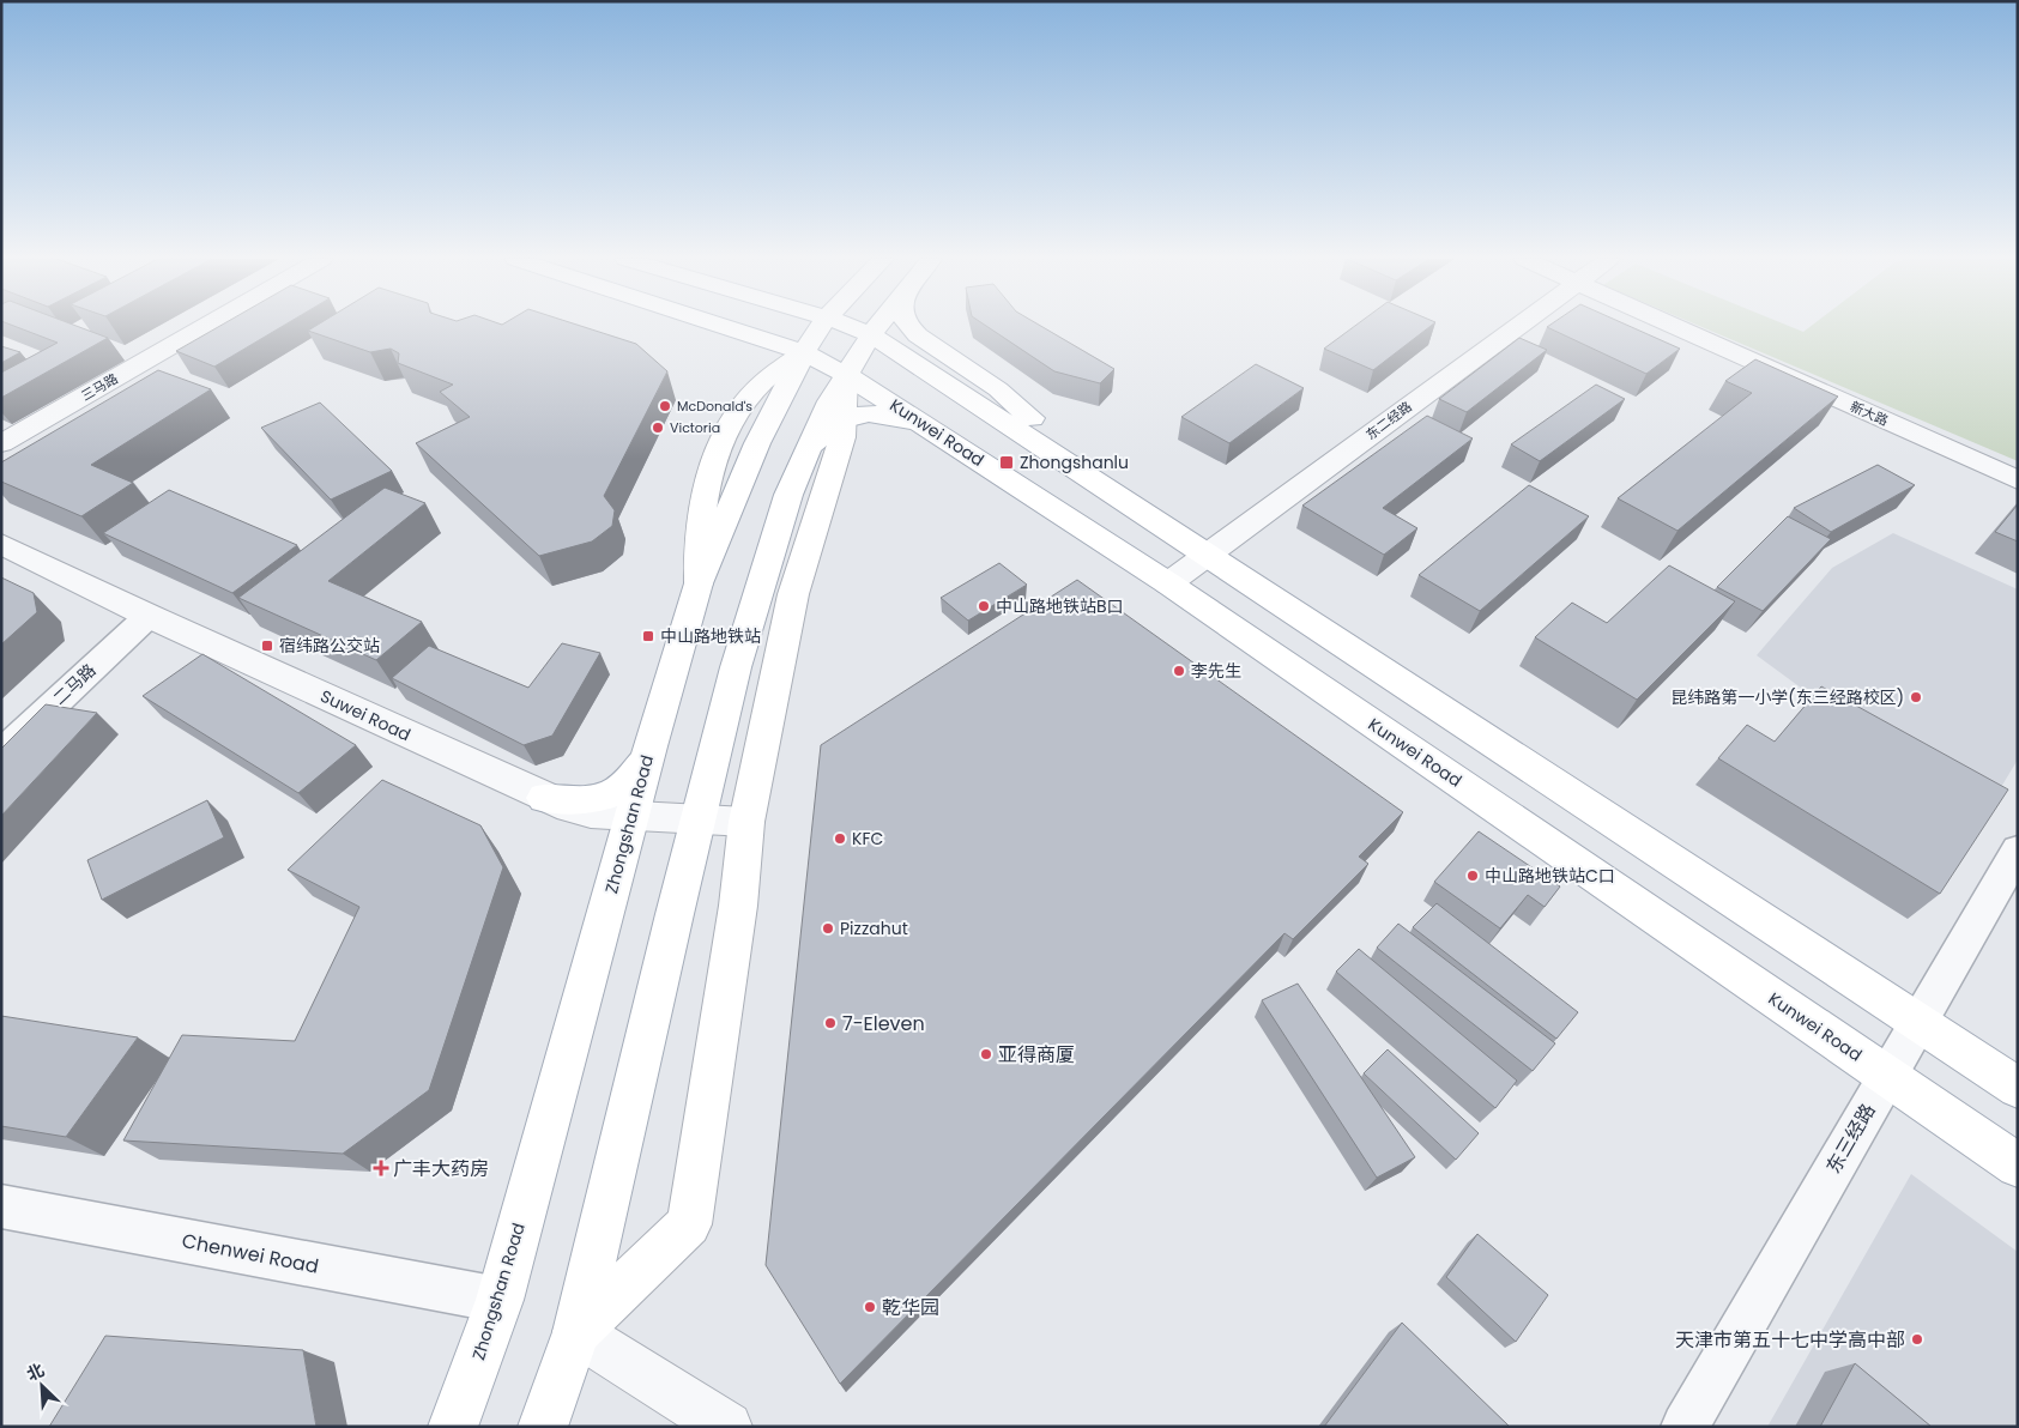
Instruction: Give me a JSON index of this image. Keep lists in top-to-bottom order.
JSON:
{
  "streets": {
    "main road": ["Kunwei Road", "Zhongshan Road"],
    "street": [
      "三马路",
      "新大路",
      "东二经路",
      "二马路",
      "Suwei Road",
      "东三经路",
      "Chenwei Road"
    ]
  },
  "crossings": [
    ["东二经路", "Kunwei Road"],
    ["Kunwei Road", "Zhongshan Road"],
    ["Kunwei Road", "东三经路"],
    ["二马路", "Suwei Road"],
    ["Suwei Road", "Zhongshan Road"],
    ["Zhongshan Road", "Chenwei Road"]
  ],
  "places": {
    "other": [
      "McDonald's",
      "Victoria",
      "中山路地铁站B口",
      "李先生",
      "昆纬路第一小学(东三经路校区)",
      "KFC",
      "中山路地铁站C口",
      "Pizzahut",
      "7-Eleven",
      "亚得商厦",
      "乾华园",
      "天津市第五十七中学高中部"
    ],
    "transit": ["Zhongshanlu", "中山路地铁站", "宿纬路公交站"],
    "health": ["广丰大药房"]
  },
  "north": "top left"
}
